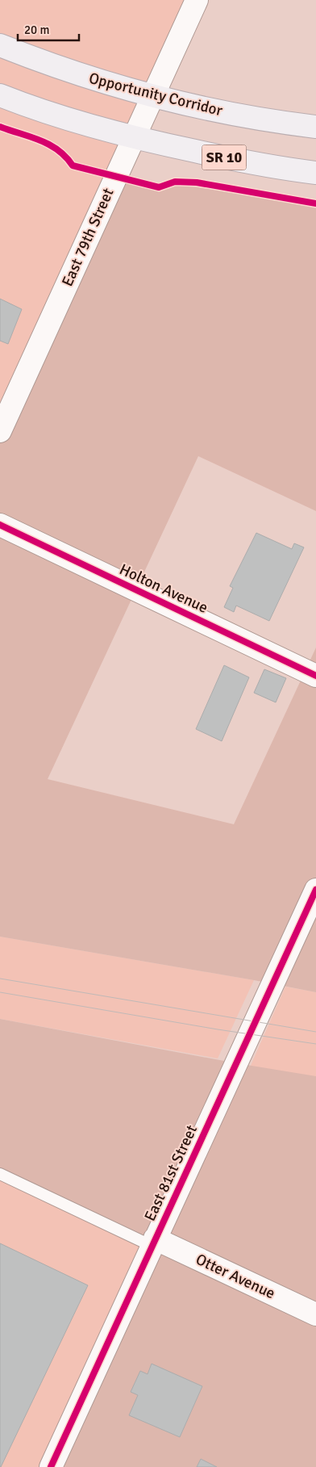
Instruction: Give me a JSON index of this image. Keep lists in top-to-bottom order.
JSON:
{
  "streets": {
    "main road": ["Opportunity Corridor", "SR 10"],
    "street": [
      "East 79th Street",
      "Holton Avenue",
      "East 81st Street",
      "Otter Avenue"
    ]
  },
  "crossings": [
    ["Opportunity Corridor", "East 79th Street"],
    ["SR 10", "East 79th Street"],
    ["East 81st Street", "Otter Avenue"]
  ],
  "scale_bar": "20 m"
}
